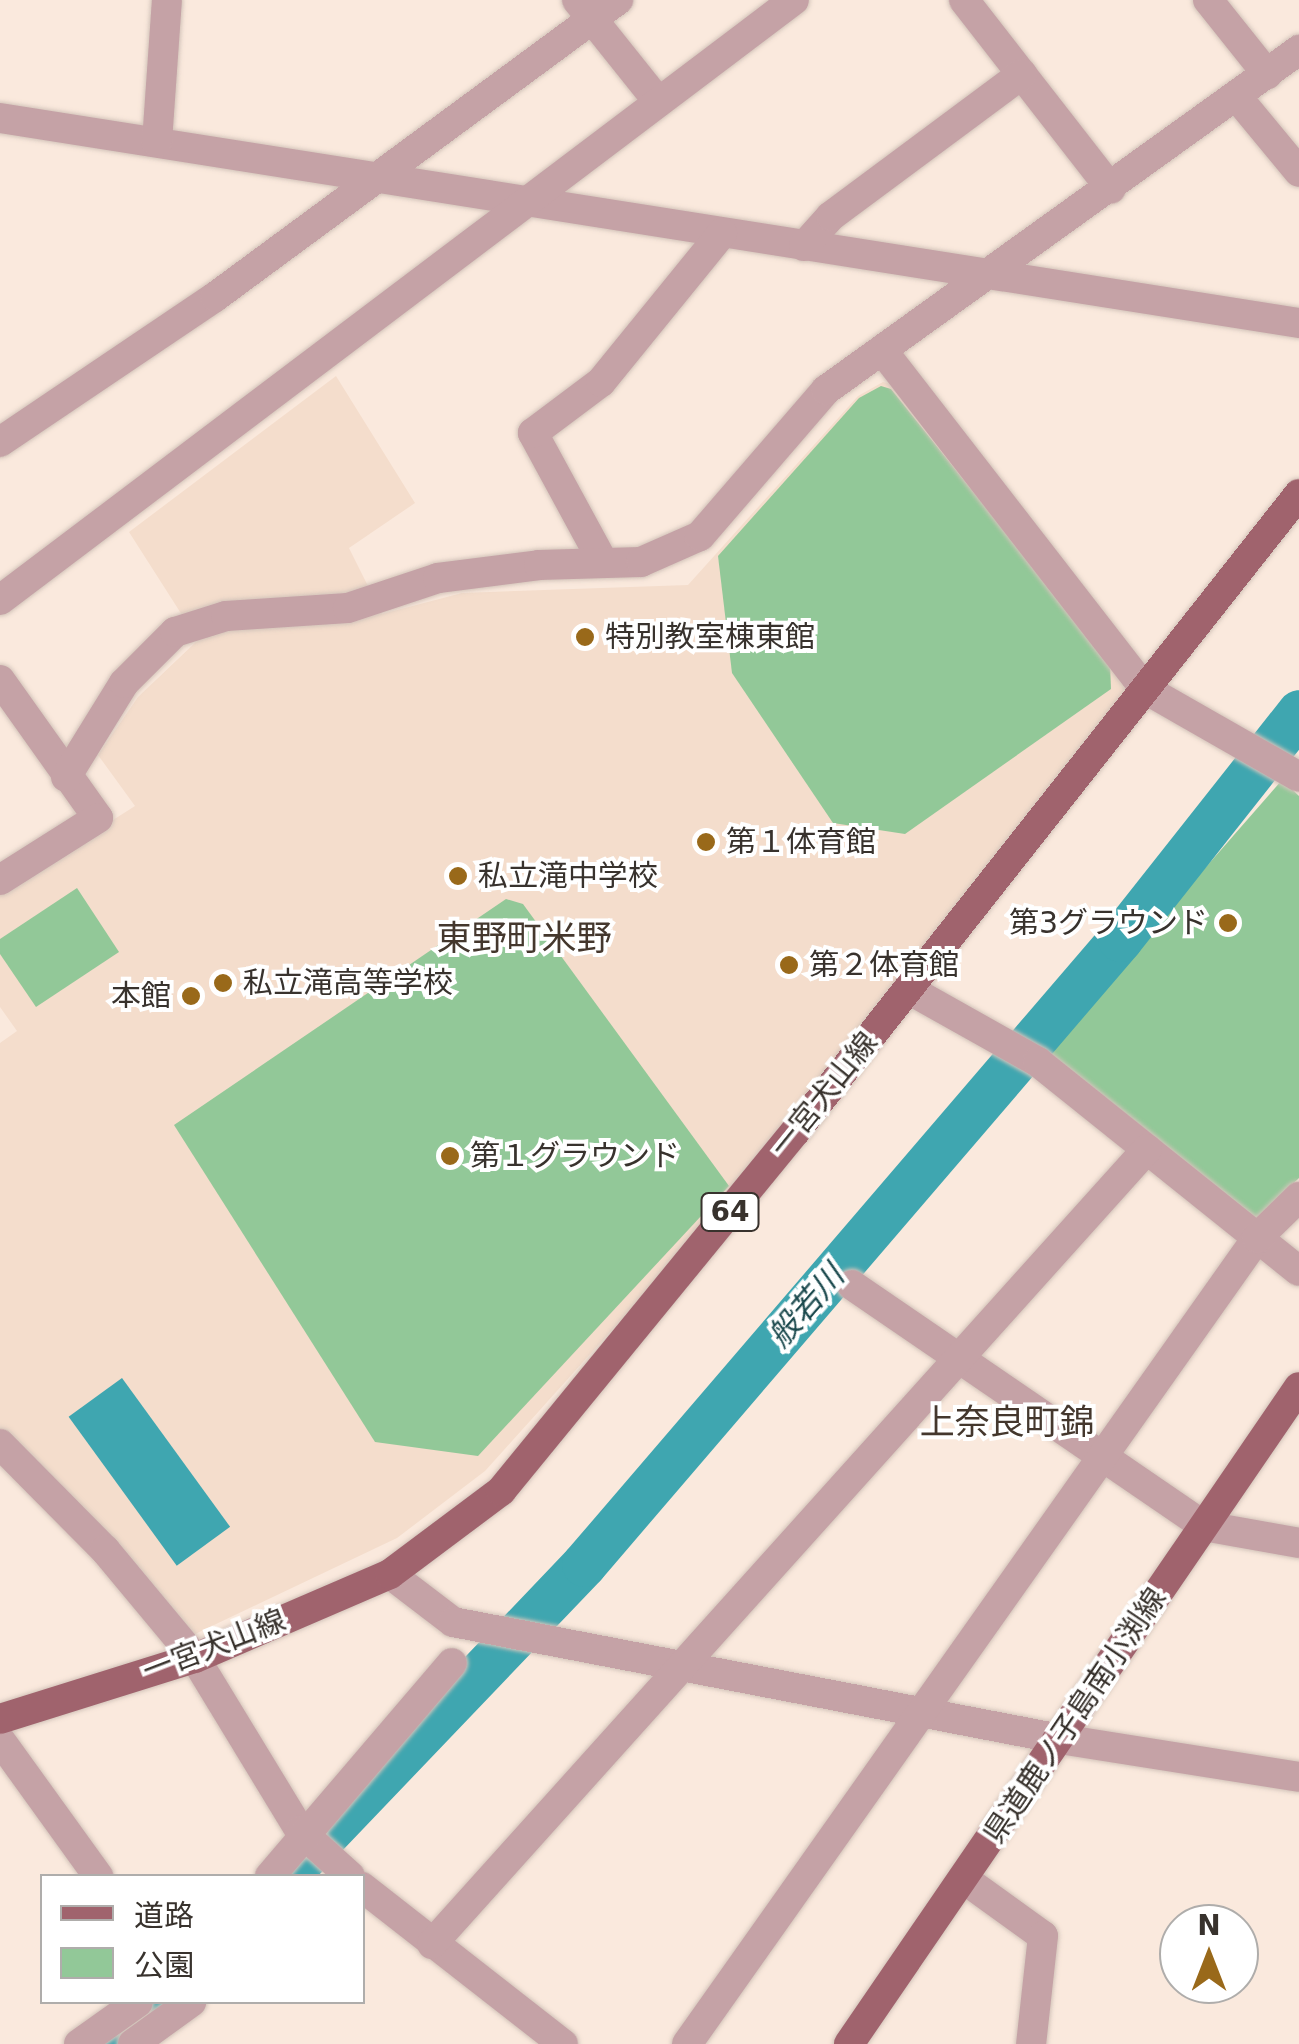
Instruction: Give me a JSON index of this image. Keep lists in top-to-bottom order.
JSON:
{
  "streets": {
    "main road": ["一宮犬山線", "64", "県道鹿ノ子島南小渕線"]
  },
  "districts": ["東野町米野", "上奈良町錦"],
  "water": ["般若川"],
  "places": [
    "特別教室棟東館",
    "第１体育館",
    "私立滝中学校",
    "第3グラウンド",
    "第２体育館",
    "私立滝高等学校",
    "本館",
    "第１グラウンド"
  ],
  "legend": ["道路", "公園"],
  "north": "top"
}
